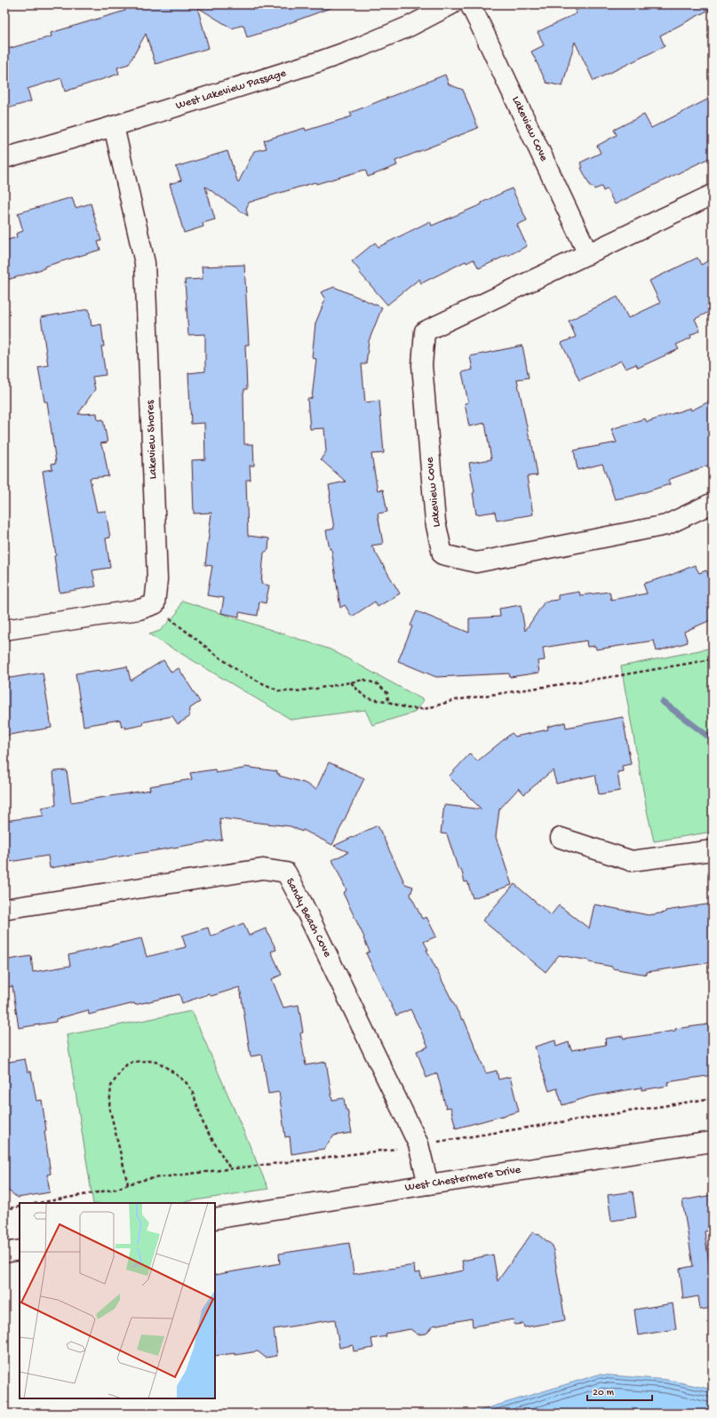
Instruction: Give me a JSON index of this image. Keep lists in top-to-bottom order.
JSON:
{
  "streets": {
    "street": [
      "West Lakeview Passage",
      "Lakeview Cove",
      "Lakeview Shores",
      "Sandy Beach Cove",
      "West Chestermere Drive"
    ]
  },
  "crossings": [
    ["West Lakeview Passage", "Lakeview Shores"],
    ["Sandy Beach Cove", "West Chestermere Drive"]
  ],
  "scale_bar": "20 m"
}
